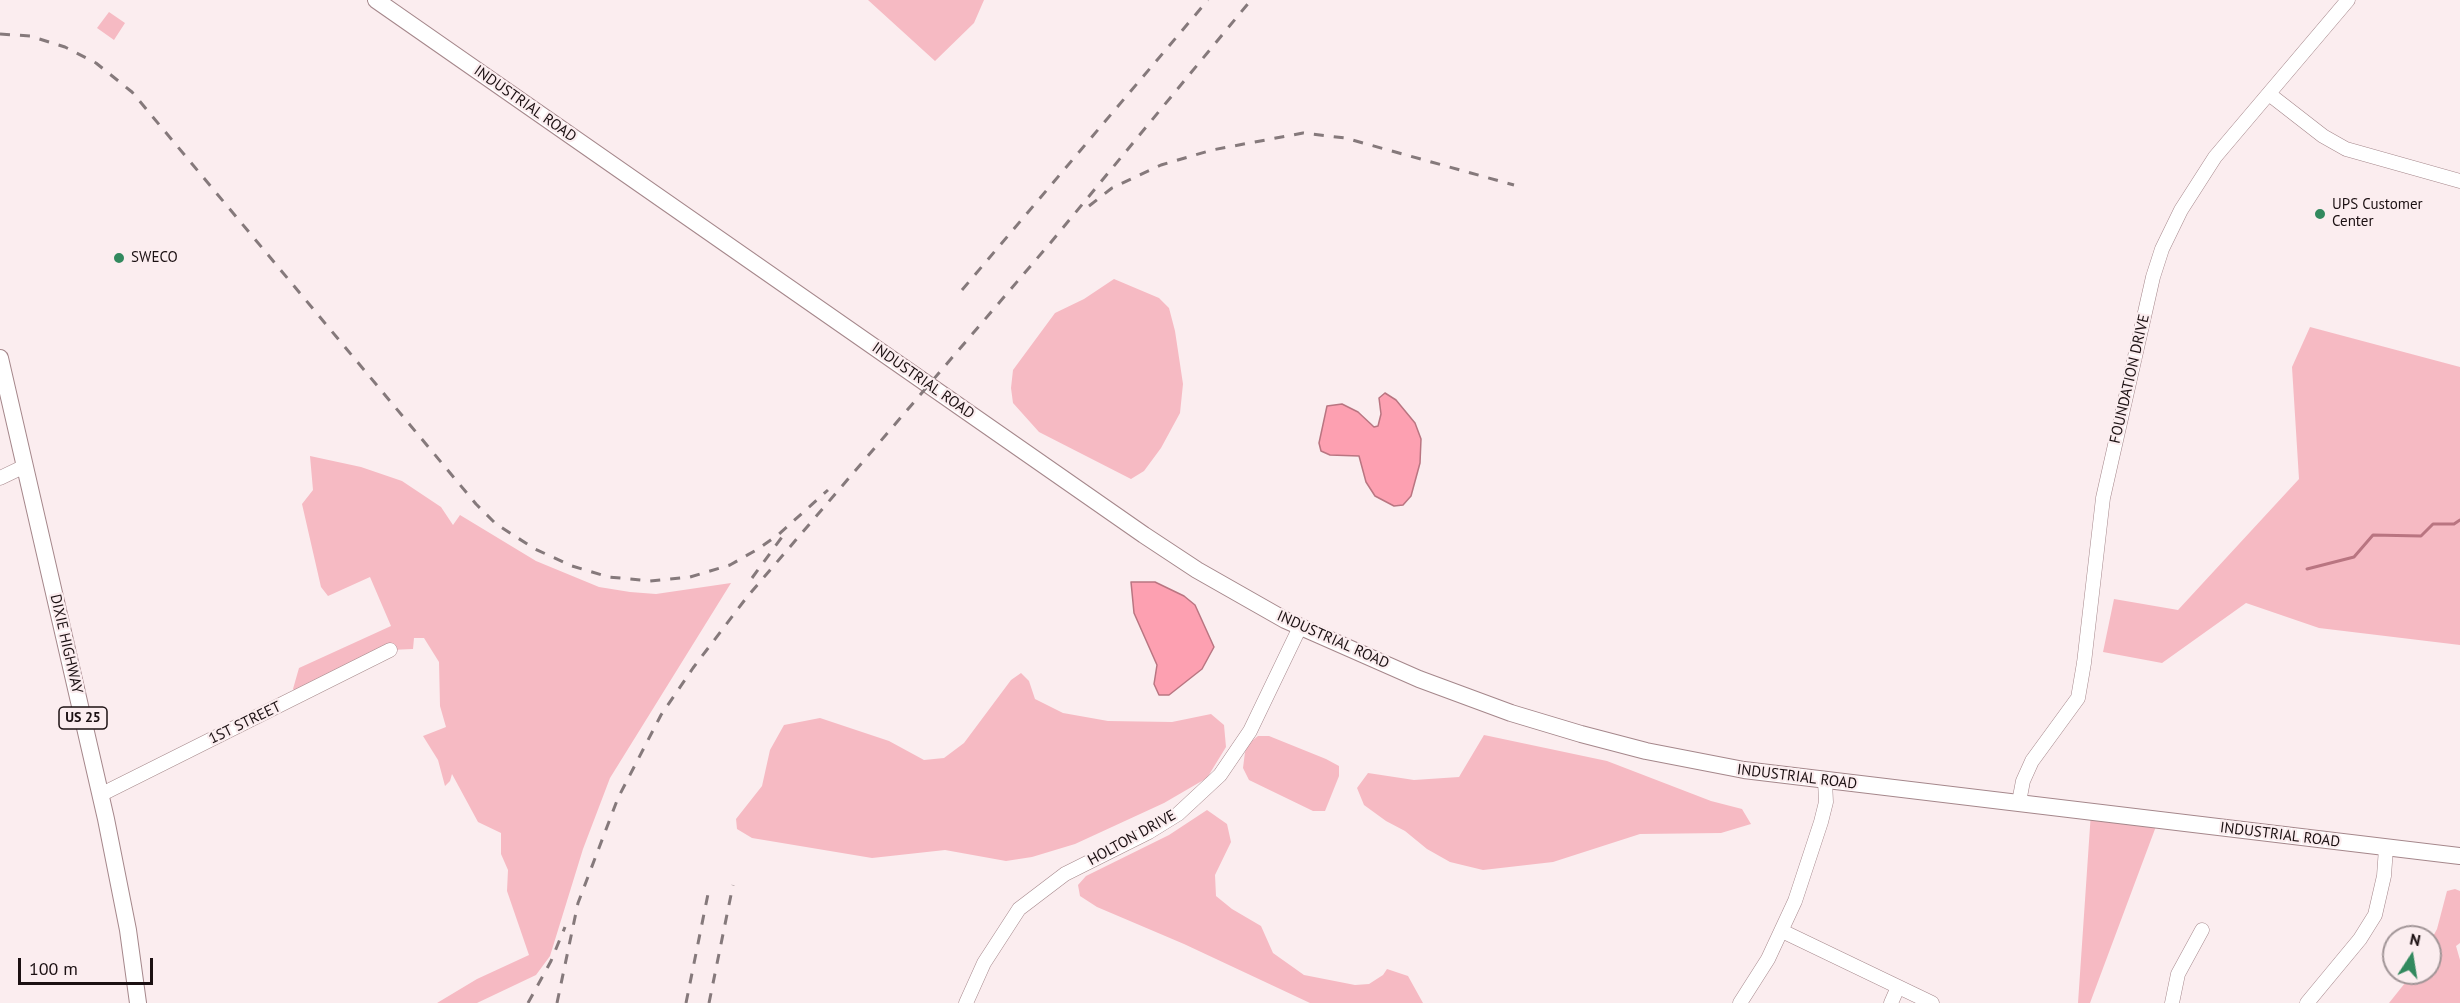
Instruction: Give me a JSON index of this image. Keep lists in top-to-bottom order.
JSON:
{
  "streets": {
    "main road": ["INDUSTRIAL ROAD", "DIXIE HIGHWAY", "US 25"],
    "street": ["FOUNDATION DRIVE", "1ST STREET", "HOLTON DRIVE"]
  },
  "crossings": [
    ["INDUSTRIAL ROAD", "FOUNDATION DRIVE"],
    ["INDUSTRIAL ROAD", "HOLTON DRIVE"],
    ["DIXIE HIGHWAY", "1ST STREET"]
  ],
  "places": ["UPS Customer Center", "SWECO"],
  "scale_bar": "100 m",
  "north": "top"
}
